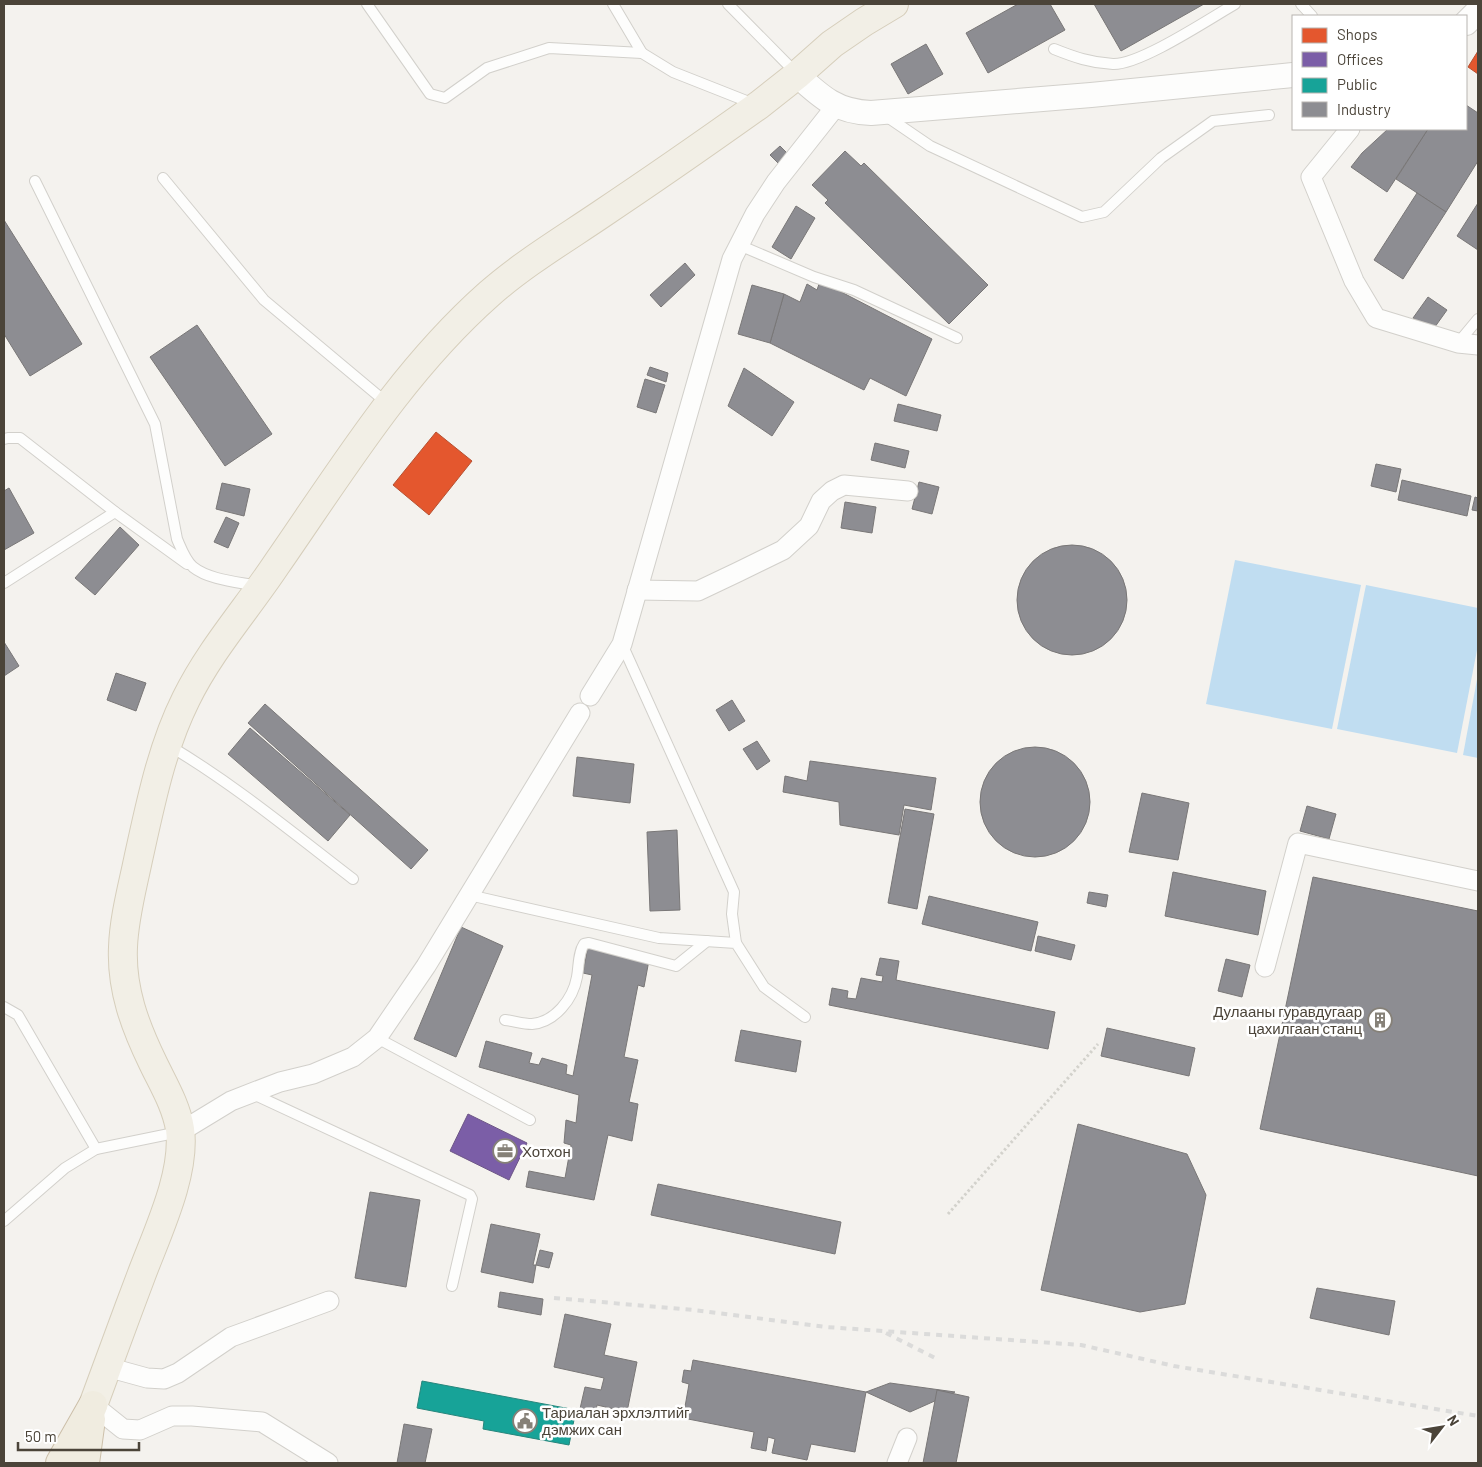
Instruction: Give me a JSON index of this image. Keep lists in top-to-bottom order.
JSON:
{
  "places": {
    "building": ["Дулааны гуравдугаар цахилгаан станц"],
    "office": ["Хотхон"],
    "public building": ["Тариалан эрхлэлтийг дэмжих сан"]
  },
  "legend": [
    "Shops",
    "Offices",
    "Public",
    "Industry"
  ],
  "scale_bar": "50 m",
  "north": "top right"
}
